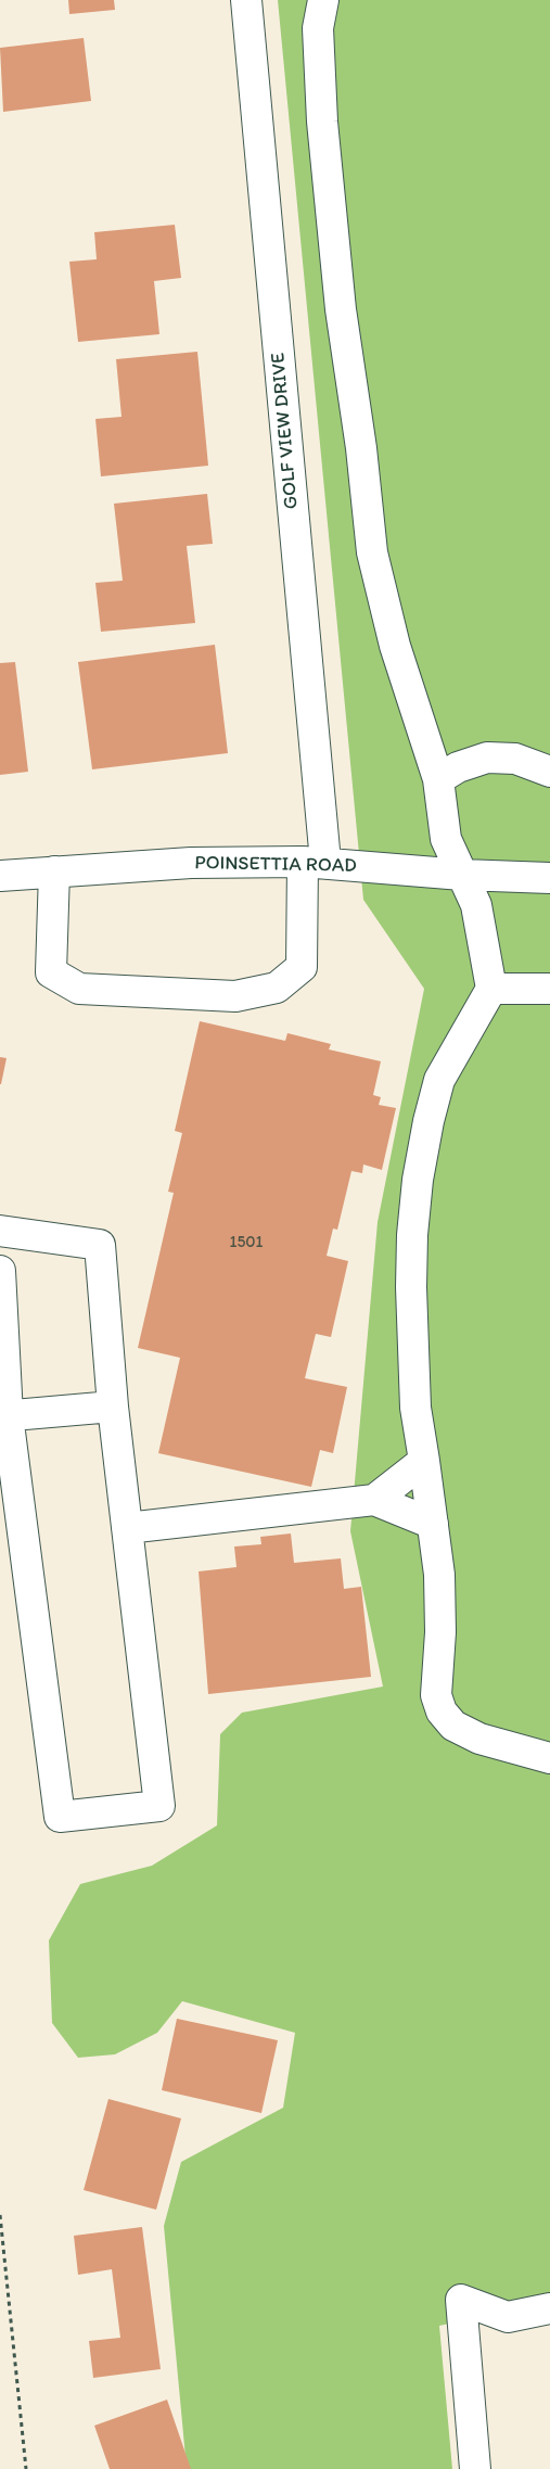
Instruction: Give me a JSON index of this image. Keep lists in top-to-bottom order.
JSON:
{
  "streets": {
    "street": ["GOLF VIEW DRIVE", "POINSETTIA ROAD"]
  },
  "crossings": [
    ["GOLF VIEW DRIVE", "POINSETTIA ROAD"]
  ],
  "house_numbers": ["1501"]
}
